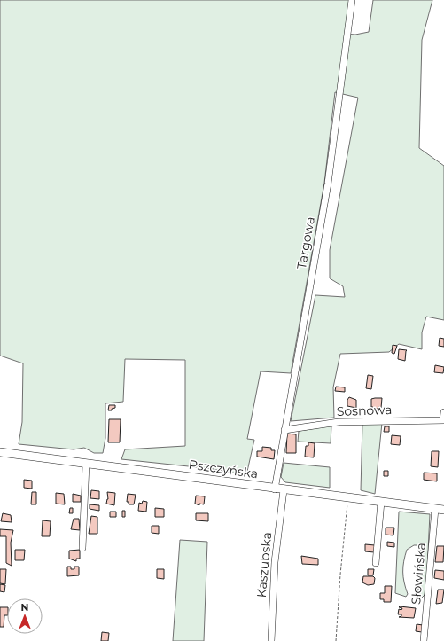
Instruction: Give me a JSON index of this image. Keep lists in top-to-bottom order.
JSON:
{
  "streets": {
    "main road": ["Pszczyńska"],
    "street": [
      "Targowa",
      "Sosnowa",
      "Kaszubska",
      "Słowińska"
    ]
  },
  "crossings": [
    ["Targowa", "Sosnowa"],
    ["Targowa", "Pszczyńska"],
    ["Pszczyńska", "Kaszubska"],
    ["Pszczyńska", "Słowińska"]
  ],
  "north": "top"
}
